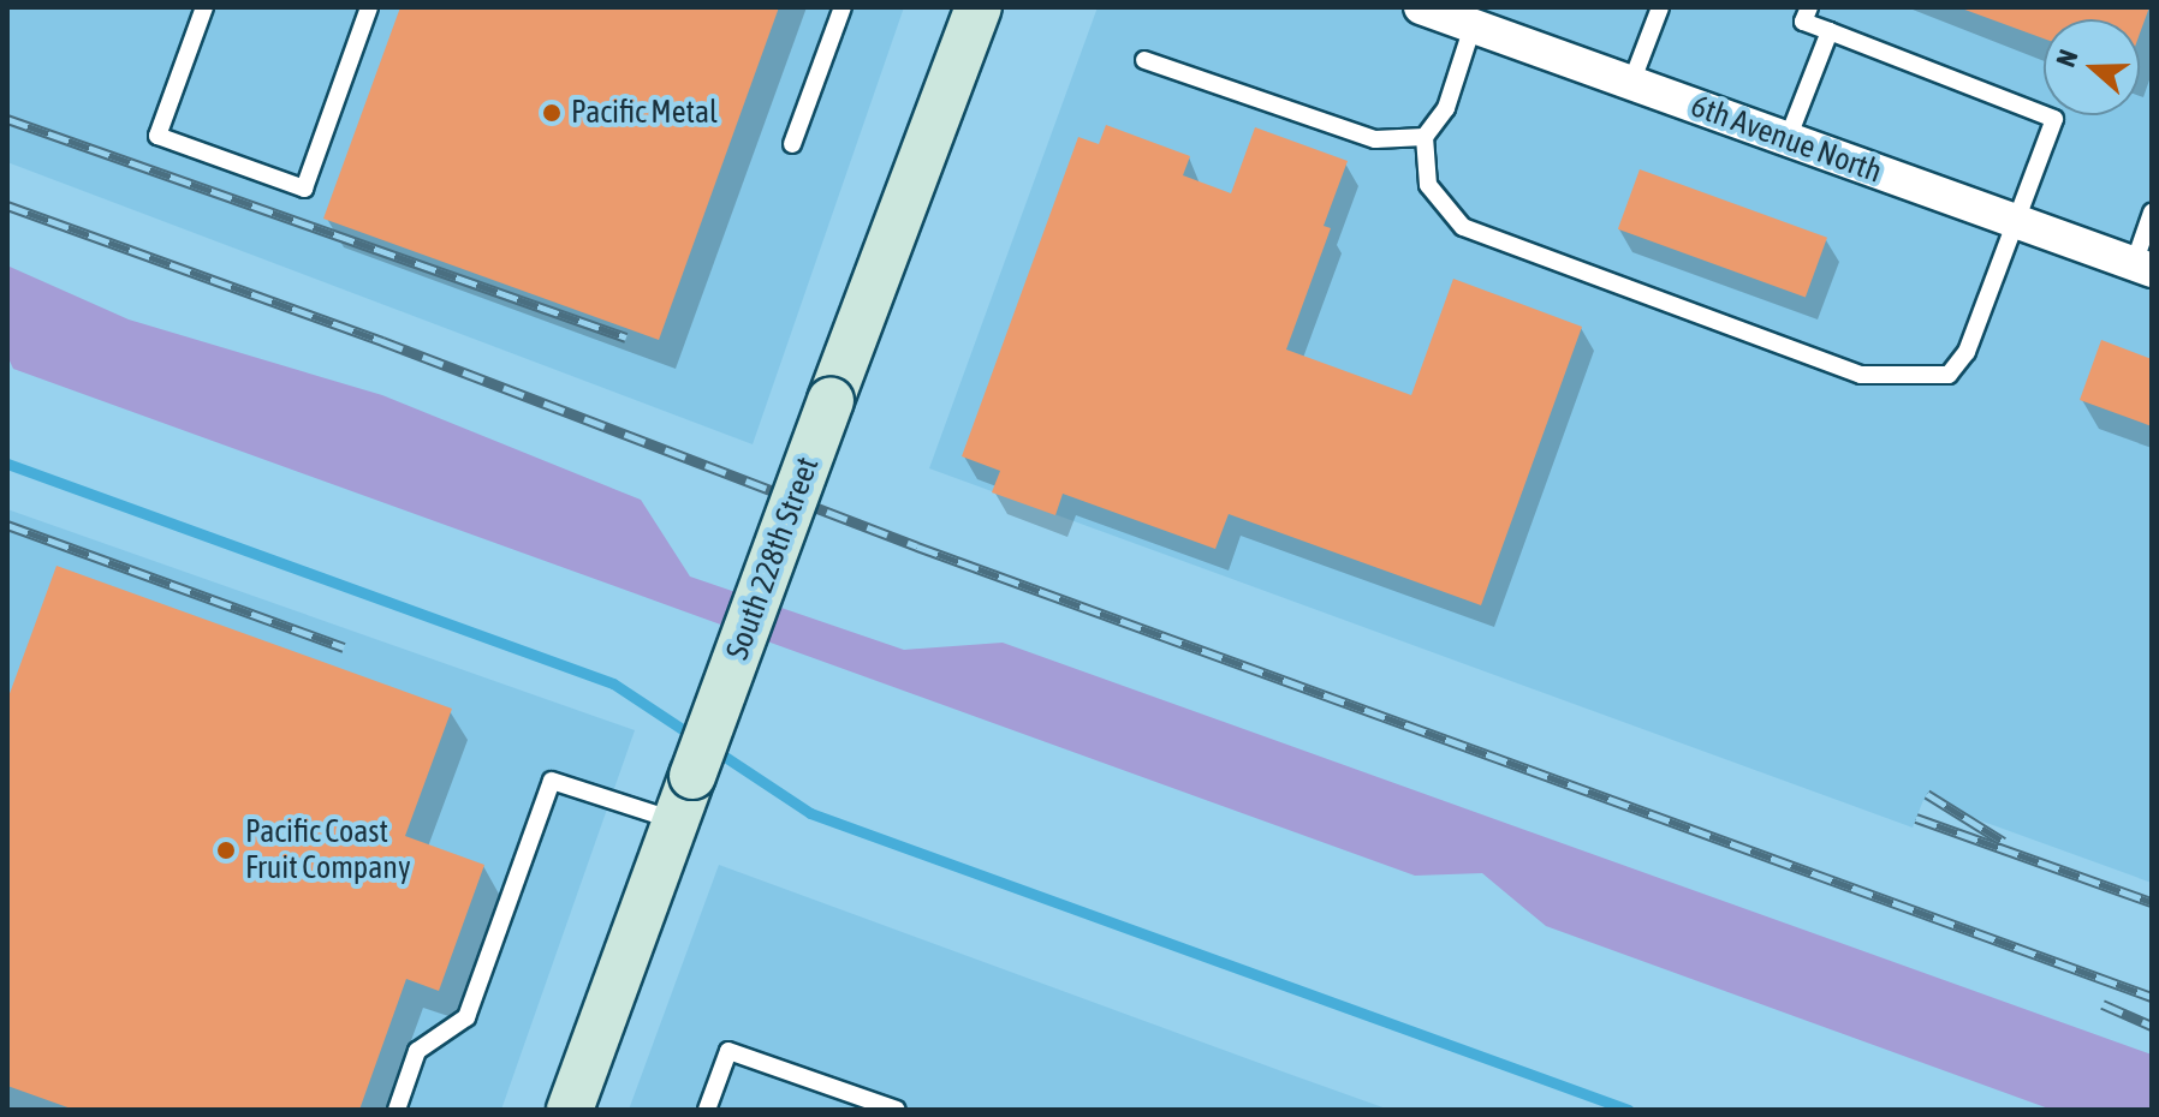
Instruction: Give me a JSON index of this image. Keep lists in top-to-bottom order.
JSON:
{
  "streets": {
    "main road": ["South 228th Street"],
    "street": ["6th Avenue North"]
  },
  "places": ["Pacific Metal", "Pacific Coast Fruit Company"],
  "north": "left"
}
